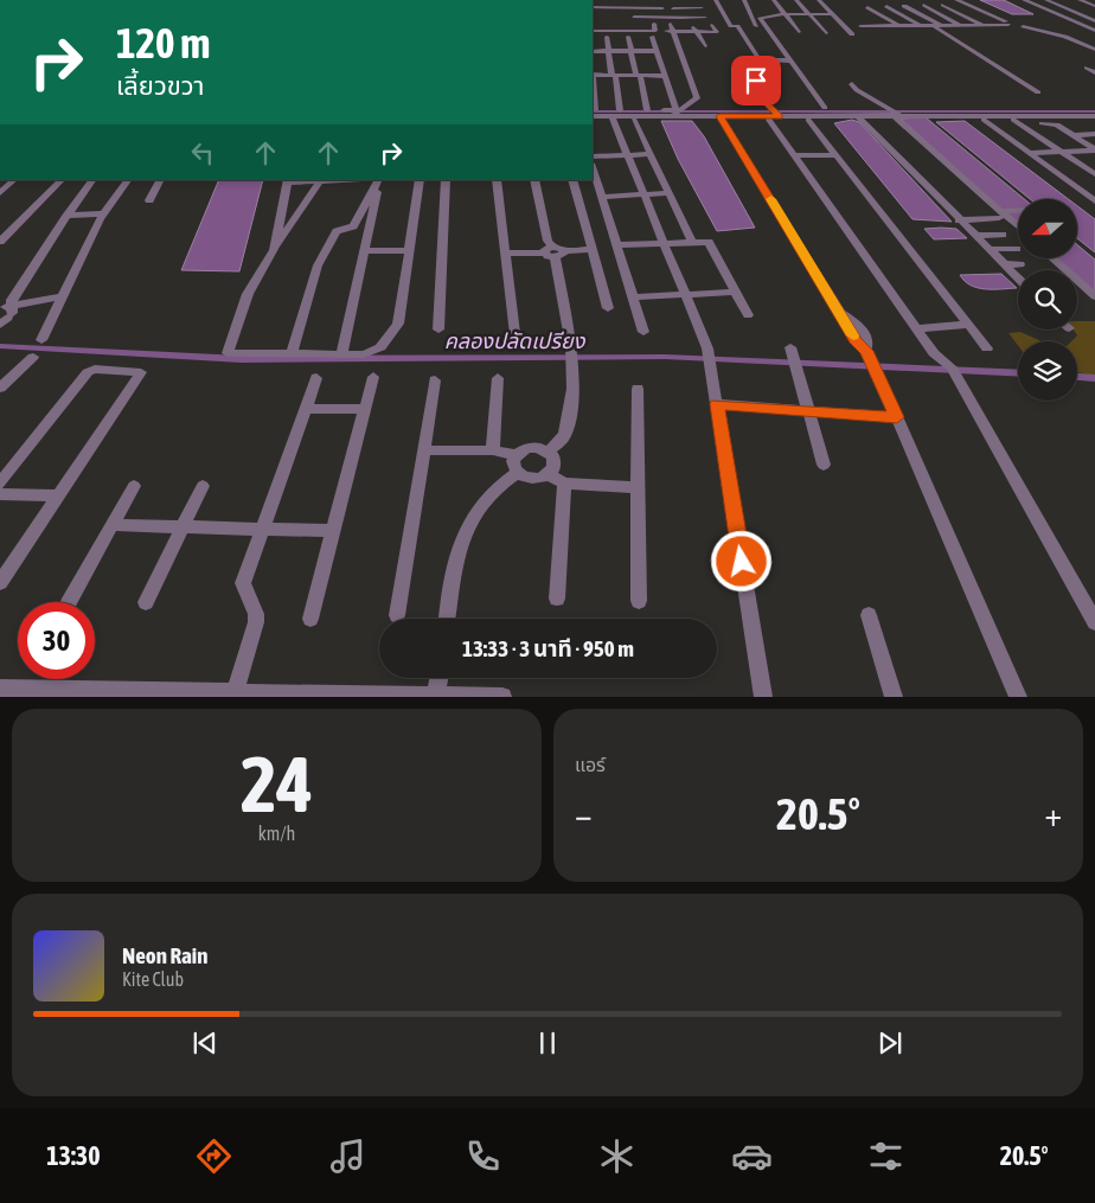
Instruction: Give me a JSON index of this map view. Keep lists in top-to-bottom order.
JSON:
{
  "water": ["คลองปลัดเปรียง"],
  "north": "left",
  "page": {
    "turn": ["120 m", "เลี้ยวขวา"],
    "limit": "30",
    "trip": "13:33 · 3 นาที · 950 m",
    "tile": [
      ["24", "km/h"],
      "แอร์"
    ],
    "heat": ["−", "20.5°", "+"],
    "song": ["Neon Rain", "Kite Club"],
    "tabs": ["13:30", "20.5°"]
  }
}
